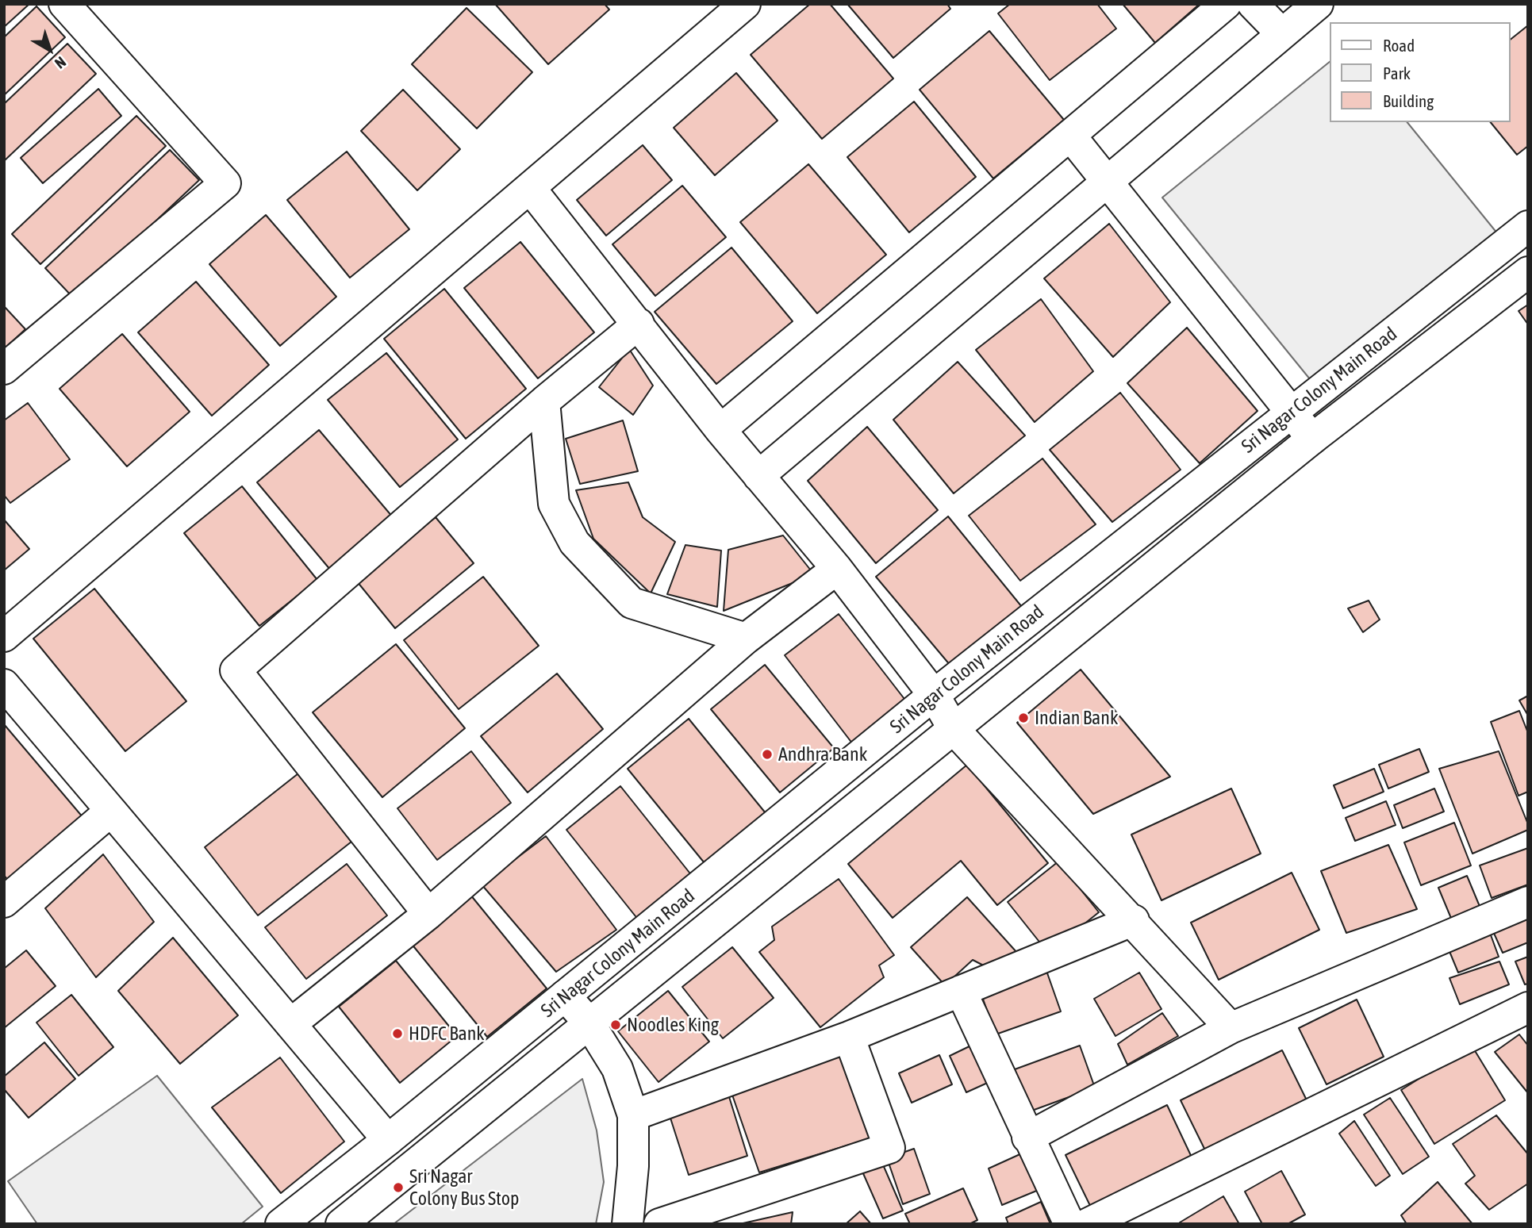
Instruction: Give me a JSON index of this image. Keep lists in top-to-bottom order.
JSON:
{
  "streets": {
    "street": ["Sri Nagar Colony Main Road"]
  },
  "places": [
    "Indian Bank",
    "Andhra Bank",
    "Noodles King",
    "HDFC Bank",
    "Sri Nagar Colony Bus Stop"
  ],
  "legend": ["Road", "Park", "Building"],
  "north": "bottom right"
}
